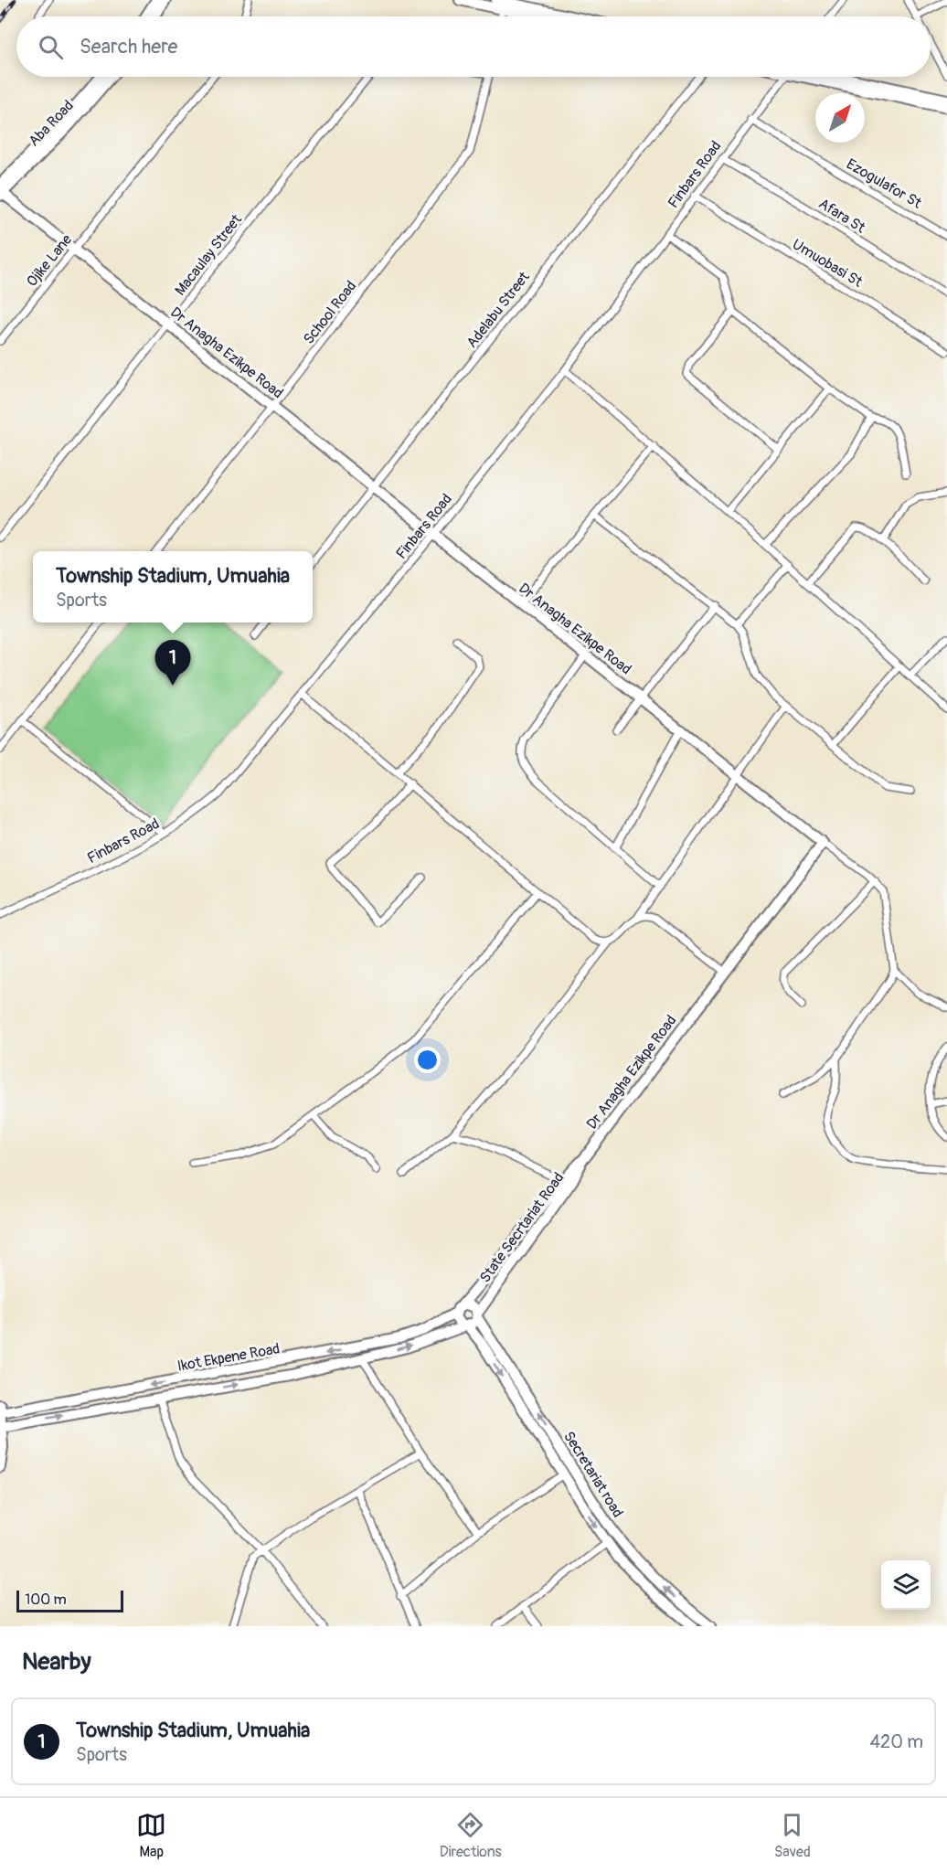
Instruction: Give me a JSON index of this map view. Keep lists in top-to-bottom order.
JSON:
{
  "streets": {
    "street": [
      "Aba Road",
      "Finbars Road",
      "Ezogulafor St",
      "Afara St",
      "Macaulay Street",
      "Ojike Lane",
      "Umuobasi St",
      "Adelabu Street",
      "School Road",
      "Dr Anagha Ezikpe Road",
      "State Secrtariat Road",
      "Ikot Ekpene Road",
      "Secretariat road"
    ]
  },
  "crossings": [
    ["Aba Road", "Dr Anagha Ezikpe Road"],
    ["Finbars Road", "Ezogulafor St"],
    ["Finbars Road", "Afara St"],
    ["Finbars Road", "Umuobasi St"],
    ["Finbars Road", "Dr Anagha Ezikpe Road"],
    ["Macaulay Street", "Dr Anagha Ezikpe Road"],
    ["Ojike Lane", "Dr Anagha Ezikpe Road"],
    ["Adelabu Street", "Dr Anagha Ezikpe Road"],
    ["School Road", "Dr Anagha Ezikpe Road"],
    ["Dr Anagha Ezikpe Road", "State Secrtariat Road"],
    ["Dr Anagha Ezikpe Road", "Ikot Ekpene Road"],
    ["State Secrtariat Road", "Ikot Ekpene Road"],
    ["State Secrtariat Road", "Secretariat road"],
    ["Ikot Ekpene Road", "Secretariat road"]
  ],
  "scale_bar": "100 m",
  "north": "top right",
  "page": {
    "search": "Search here",
    "popup": ["Township Stadium, Umuahia", "Sports"],
    "pins": "1",
    "scale": "100 m",
    "heading": "Nearby",
    "list": [
      {
        "mark": "1",
        "name": "Township Stadium, Umuahia",
        "note": "Sports",
        "value": "420 m"
      }
    ],
    "nav": ["Map", "Directions", "Saved"]
  }
}
